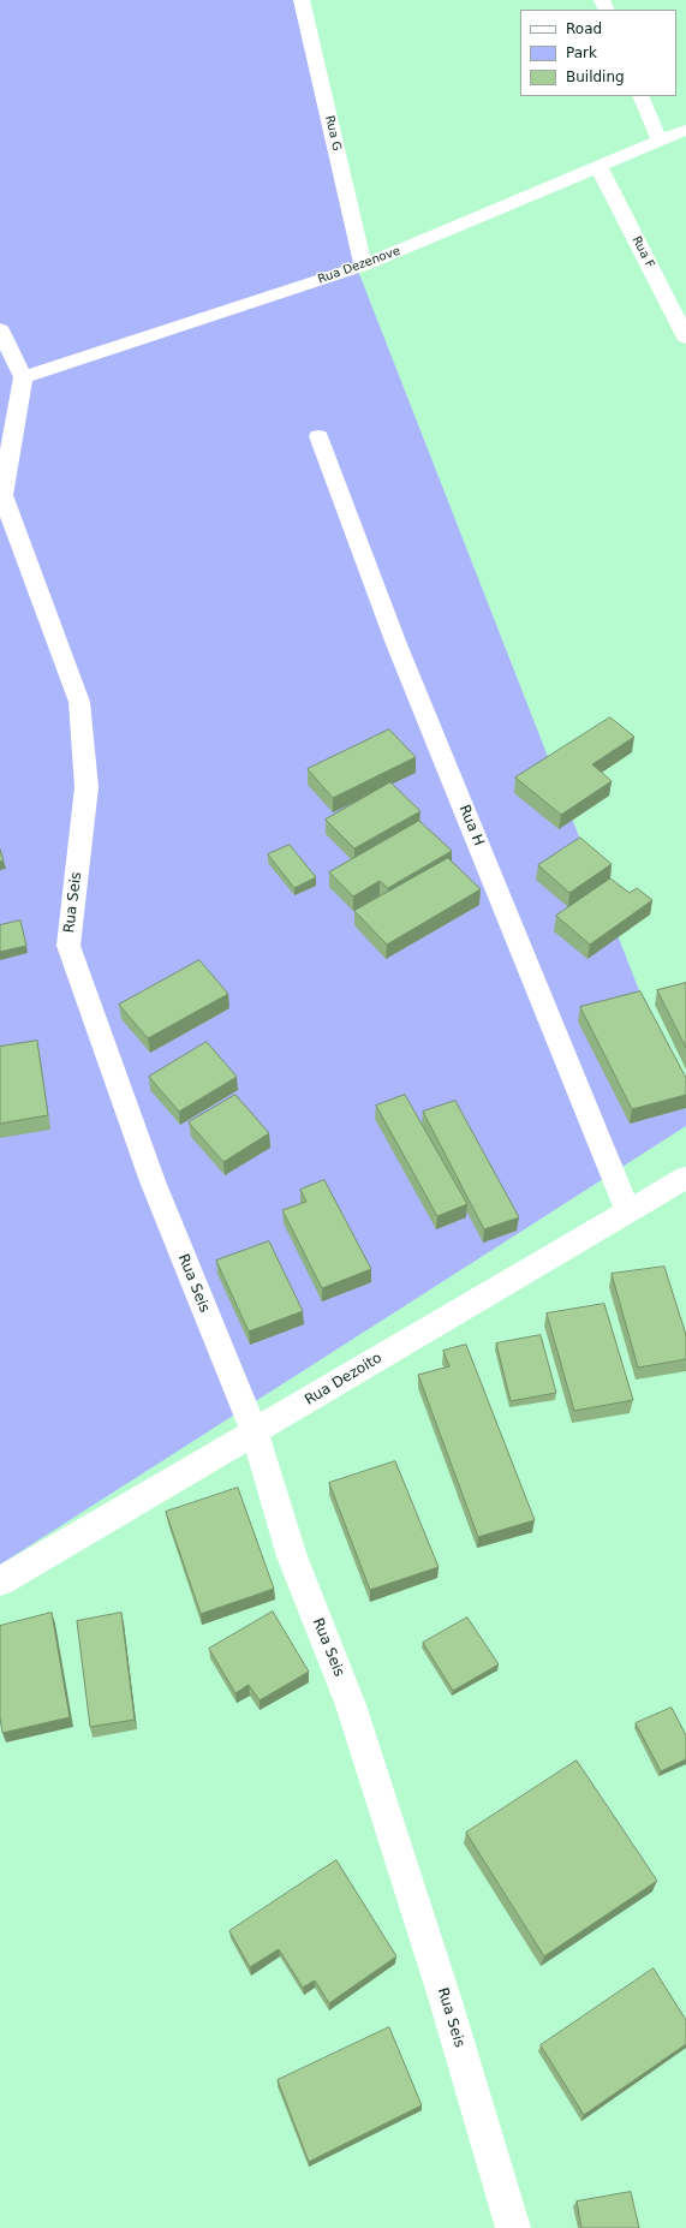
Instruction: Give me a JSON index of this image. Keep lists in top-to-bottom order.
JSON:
{
  "streets": {
    "street": [
      "Rua G",
      "Rua F",
      "Rua Dezenove",
      "Rua H",
      "Rua Seis",
      "Rua Dezoito"
    ]
  },
  "crossings": [
    ["Rua G", "Rua Dezenove"],
    ["Rua F", "Rua Dezenove"],
    ["Rua Dezenove", "Rua Seis"],
    ["Rua H", "Rua Dezoito"],
    ["Rua Seis", "Rua Dezoito"]
  ],
  "legend": ["Road", "Park", "Building"]
}
